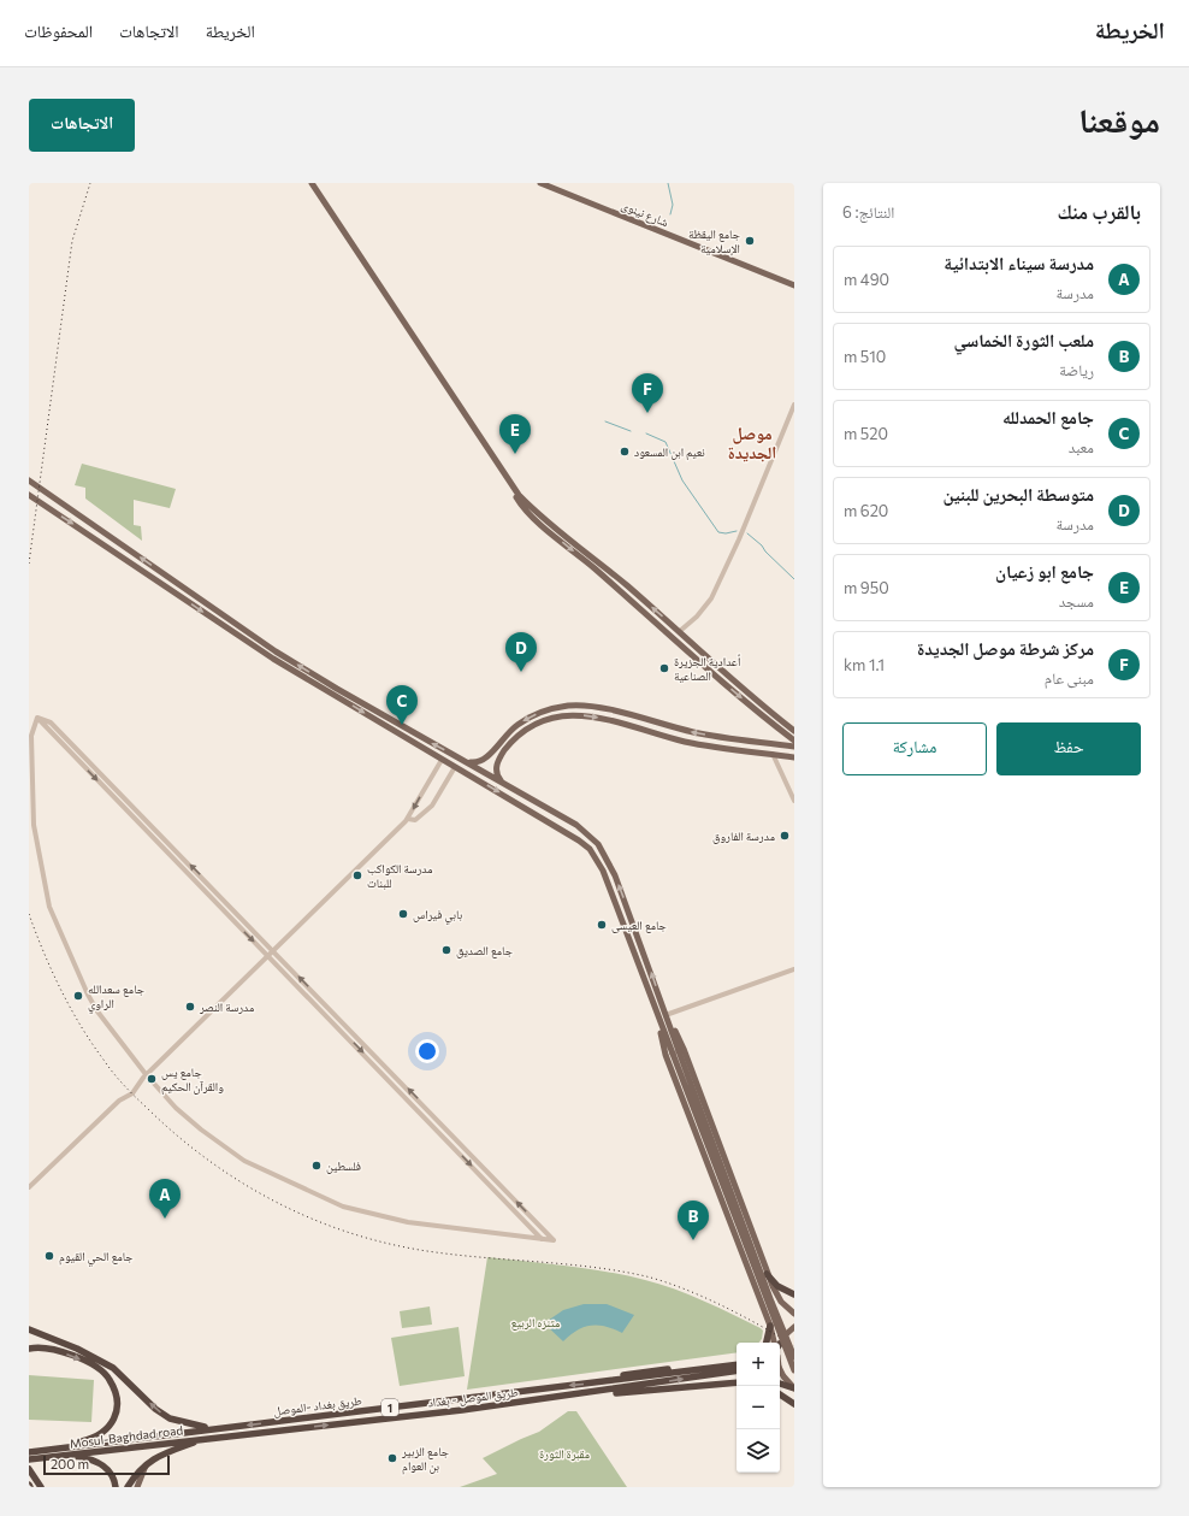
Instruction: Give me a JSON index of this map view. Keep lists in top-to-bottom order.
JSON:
{
  "streets": {
    "highway": [
      "طريق الموصل - بغداد",
      "طريق بغداد -الموصل",
      "1",
      "Mosul-Baghdad road"
    ],
    "main road": ["شارع نينوى"]
  },
  "crossings": [
    ["طريق الموصل - بغداد", "Mosul-Baghdad road"]
  ],
  "one_way": ["طريق بغداد -الموصل"],
  "districts": ["موصل الجديدة"],
  "parks": ["متنزه الربيع", "مقبرة الثورة"],
  "places": [
    "جامع اليقظة الإسلامية",
    "نعيم ابن المسعود",
    "أعدادية الجزيرة الصناعية",
    "مدرسة الفاروق",
    "مدرسة الكواكب للبنات",
    "بابي فيراس",
    "جامع العيسى",
    "جامع الصديق",
    "جامع سعدالله الراوي",
    "مدرسة النصر",
    "جامع يس والقرآن الحكيم",
    "فلسطين",
    "جامع الحي القيوم",
    "جامع الزبير بن العوام"
  ],
  "scale_bar": "200 m",
  "page": {
    "header": "الخريطة",
    "nav": ["الخريطة", "الاتجاهات", "المحفوظات"],
    "title": "موقعنا",
    "buttons": [
      "الاتجاهات",
      ["حفظ", "مشاركة"]
    ],
    "heading": ["بالقرب منك", "النتائج: 6"],
    "list": [
      {
        "mark": "A",
        "name": "مدرسة سيناء الابتدائية",
        "note": "مدرسة",
        "value": "490 m"
      },
      {
        "mark": "B",
        "name": "ملعب الثورة الخماسي",
        "note": "رياضة",
        "value": "510 m"
      },
      {
        "mark": "C",
        "name": "جامع الحمدلله",
        "note": "معبد",
        "value": "520 m"
      },
      {
        "mark": "D",
        "name": "متوسطة البحرين للبنين",
        "note": "مدرسة",
        "value": "620 m"
      },
      {
        "mark": "E",
        "name": "جامع ابو زعیان",
        "note": "مسجد",
        "value": "950 m"
      },
      {
        "mark": "F",
        "name": "مركز شرطة موصل الجديدة",
        "note": "مبنى عام",
        "value": "1.1 km"
      }
    ],
    "pins": [
      "F",
      "E",
      "D",
      "C",
      "A",
      "B"
    ],
    "map_buttons": ["+", "−"],
    "scale": "200 m"
  }
}
